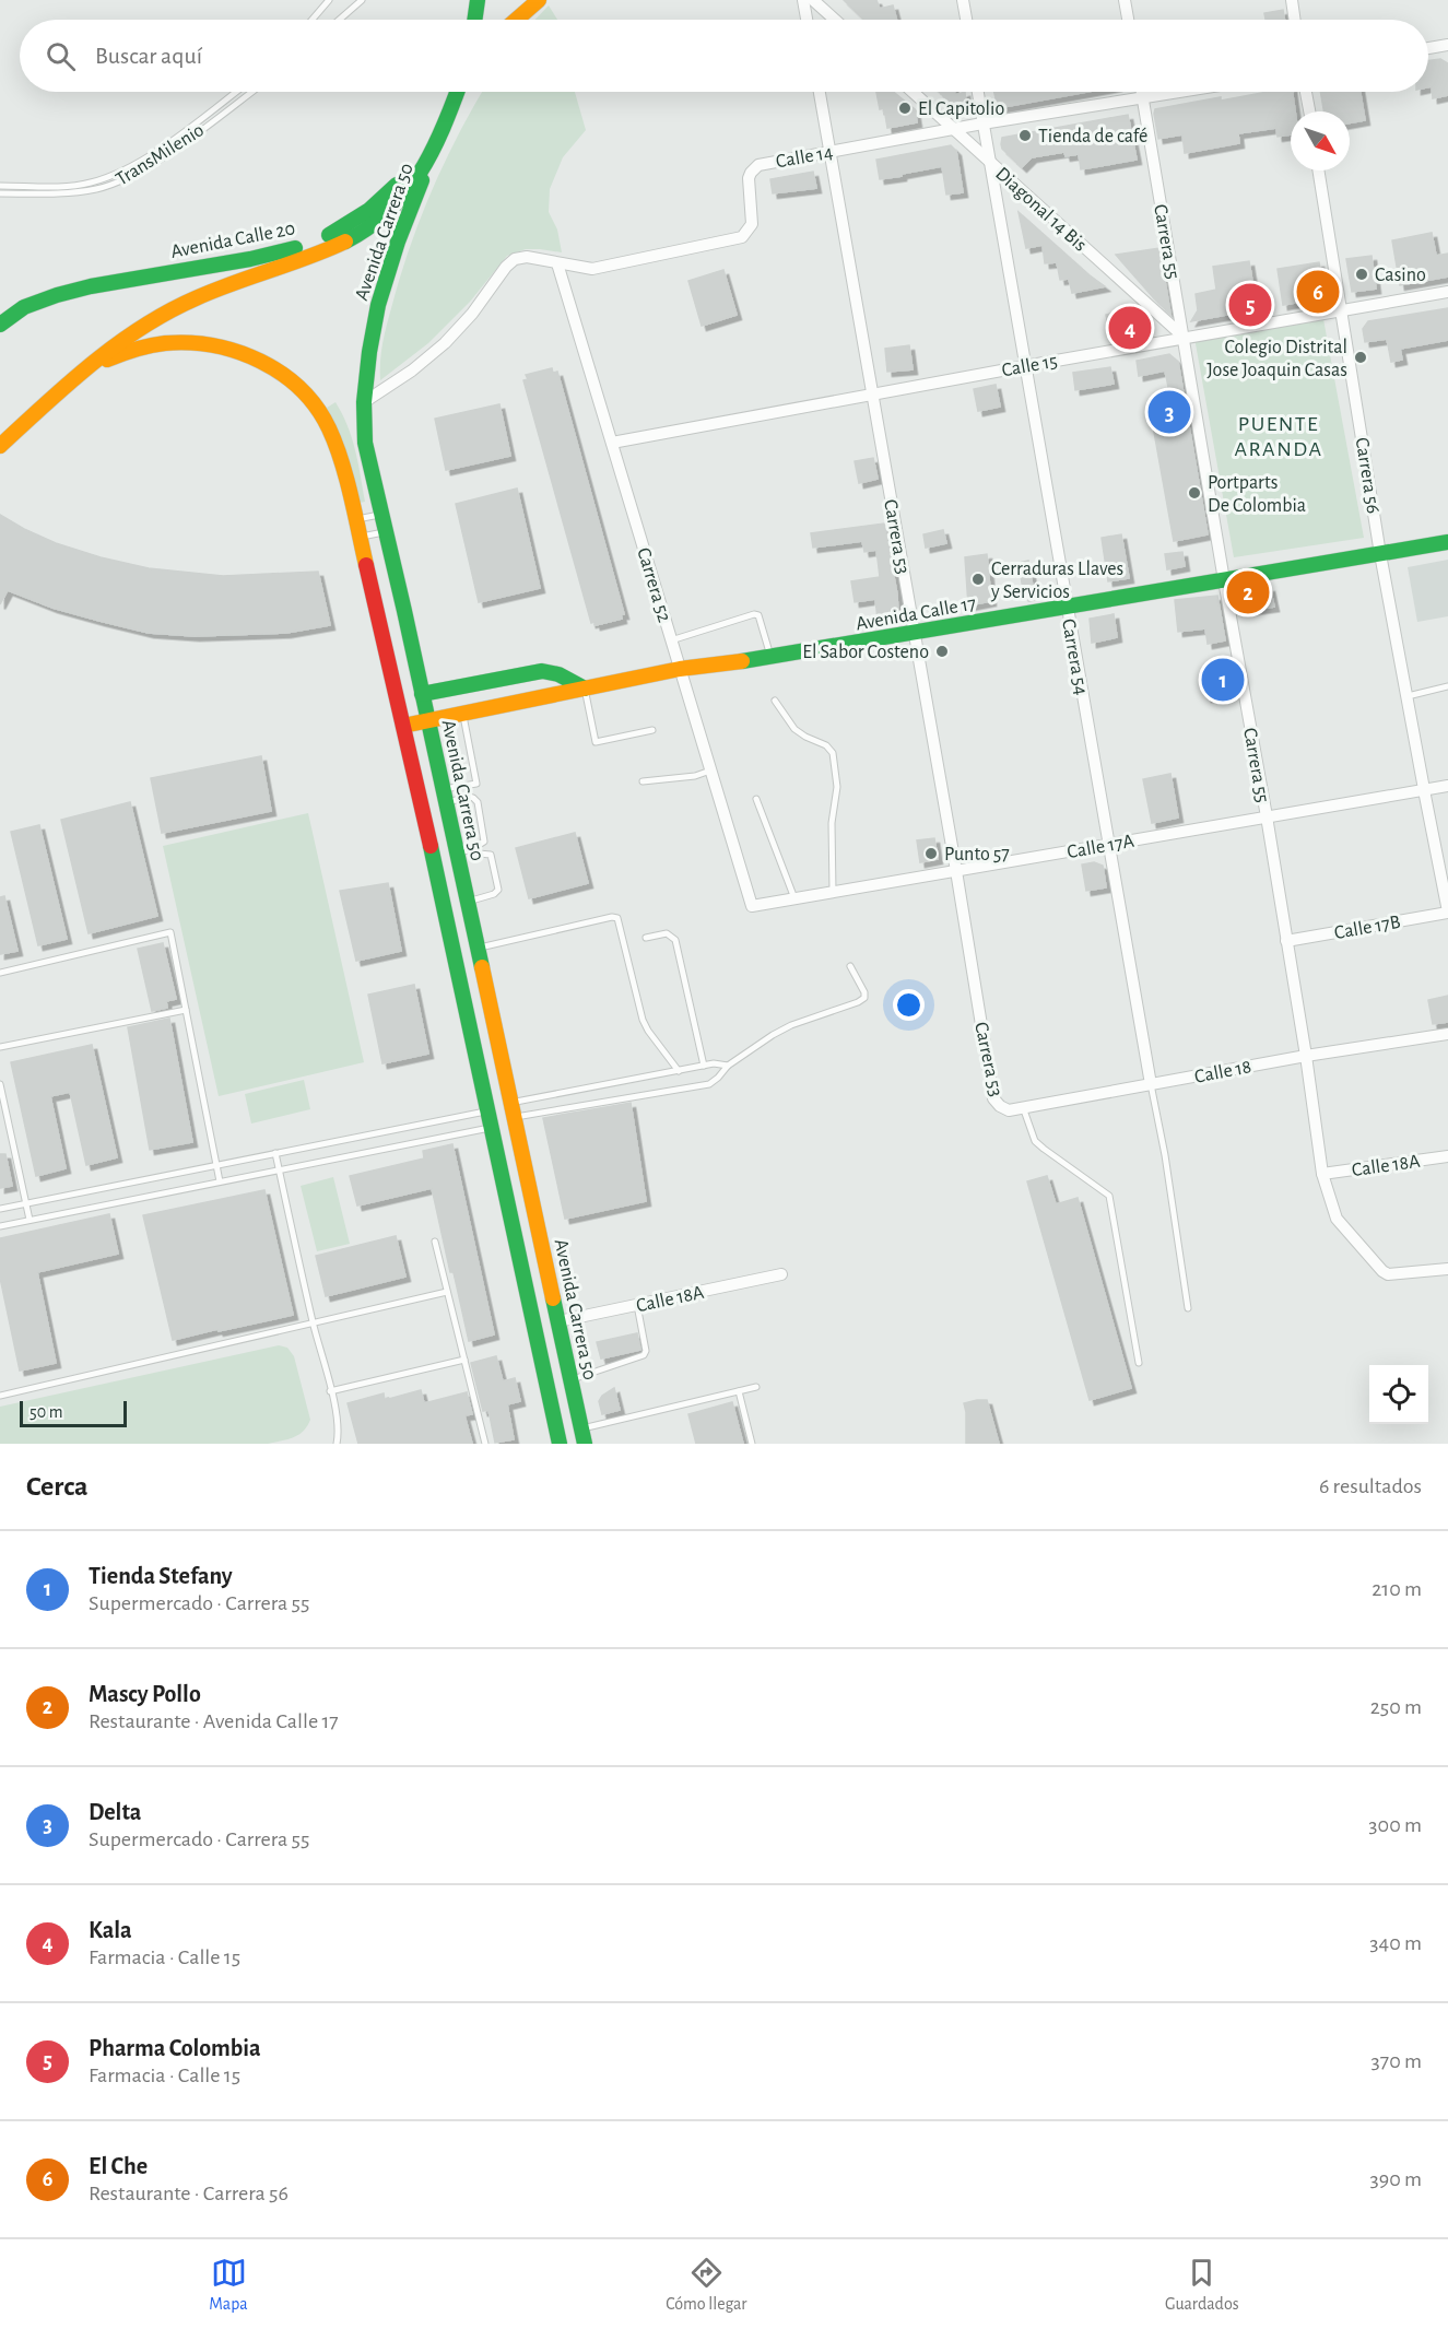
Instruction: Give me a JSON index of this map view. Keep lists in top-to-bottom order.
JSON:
{
  "streets": {
    "main road": ["Avenida Carrera 50", "Avenida Calle 20", "Avenida Calle 17"],
    "street": [
      "Calle 14",
      "Diagonal 14 Bis",
      "Carrera 55",
      "Calle 15",
      "Carrera 56",
      "Carrera 53",
      "Carrera 52",
      "Carrera 54",
      "Calle 17A",
      "Calle 17B",
      "Calle 18",
      "Calle 18A"
    ],
    "lane": ["TransMilenio"]
  },
  "crossings": [
    ["Calle 14", "Diagonal 14 Bis"],
    ["Calle 14", "Avenida Carrera 50"],
    ["Calle 14", "Carrera 55"],
    ["Calle 14", "Carrera 53"],
    ["Calle 14", "Carrera 52"],
    ["Calle 14", "Carrera 54"],
    ["Diagonal 14 Bis", "Carrera 55"],
    ["Diagonal 14 Bis", "Calle 15"],
    ["Diagonal 14 Bis", "Carrera 54"],
    ["Avenida Carrera 50", "Avenida Calle 20"],
    ["Avenida Carrera 50", "Avenida Calle 17"],
    ["Avenida Carrera 50", "Calle 18A"],
    ["Carrera 55", "Calle 15"],
    ["Carrera 55", "Avenida Calle 17"],
    ["Carrera 55", "Calle 17A"],
    ["Carrera 55", "Calle 17B"],
    ["Carrera 55", "Calle 18"],
    ["Carrera 55", "Calle 18A"],
    ["Calle 15", "Carrera 56"],
    ["Calle 15", "Carrera 53"],
    ["Calle 15", "Carrera 52"],
    ["Calle 15", "Carrera 54"],
    ["Carrera 56", "Avenida Calle 17"],
    ["Carrera 56", "Calle 17A"],
    ["Carrera 56", "Calle 17B"],
    ["Carrera 53", "Avenida Calle 17"],
    ["Carrera 53", "Calle 17A"],
    ["Carrera 53", "Calle 18"],
    ["Carrera 52", "Avenida Calle 17"],
    ["Carrera 52", "Calle 17A"],
    ["Avenida Calle 17", "Carrera 54"],
    ["Carrera 54", "Calle 17A"],
    ["Carrera 54", "Calle 18"]
  ],
  "districts": ["PUENTE ARANDA"],
  "places": [
    "El Capitolio",
    "Tienda de café",
    "Casino",
    "Colegio Distrital Jose Joaquin Casas",
    "Portparts De Colombia",
    "Cerraduras Llaves y Servicios",
    "El Sabor Costeno",
    "Punto 57"
  ],
  "scale_bar": "50 m",
  "north": "bottom right",
  "page": {
    "search": "Buscar aquí",
    "pins": [
      "6",
      "5",
      "4",
      "3",
      "2",
      "1"
    ],
    "scale": "50 m",
    "heading": ["Cerca", "6 resultados"],
    "list": [
      {
        "mark": "1",
        "name": "Tienda Stefany",
        "note": "Supermercado · Carrera 55",
        "value": "210 m"
      },
      {
        "mark": "2",
        "name": "Mascy Pollo",
        "note": "Restaurante · Avenida Calle 17",
        "value": "250 m"
      },
      {
        "mark": "3",
        "name": "Delta",
        "note": "Supermercado · Carrera 55",
        "value": "300 m"
      },
      {
        "mark": "4",
        "name": "Kala",
        "note": "Farmacia · Calle 15",
        "value": "340 m"
      },
      {
        "mark": "5",
        "name": "Pharma Colombia",
        "note": "Farmacia · Calle 15",
        "value": "370 m"
      },
      {
        "mark": "6",
        "name": "El Che",
        "note": "Restaurante · Carrera 56",
        "value": "390 m"
      }
    ],
    "nav": ["Mapa", "Cómo llegar", "Guardados"]
  }
}
